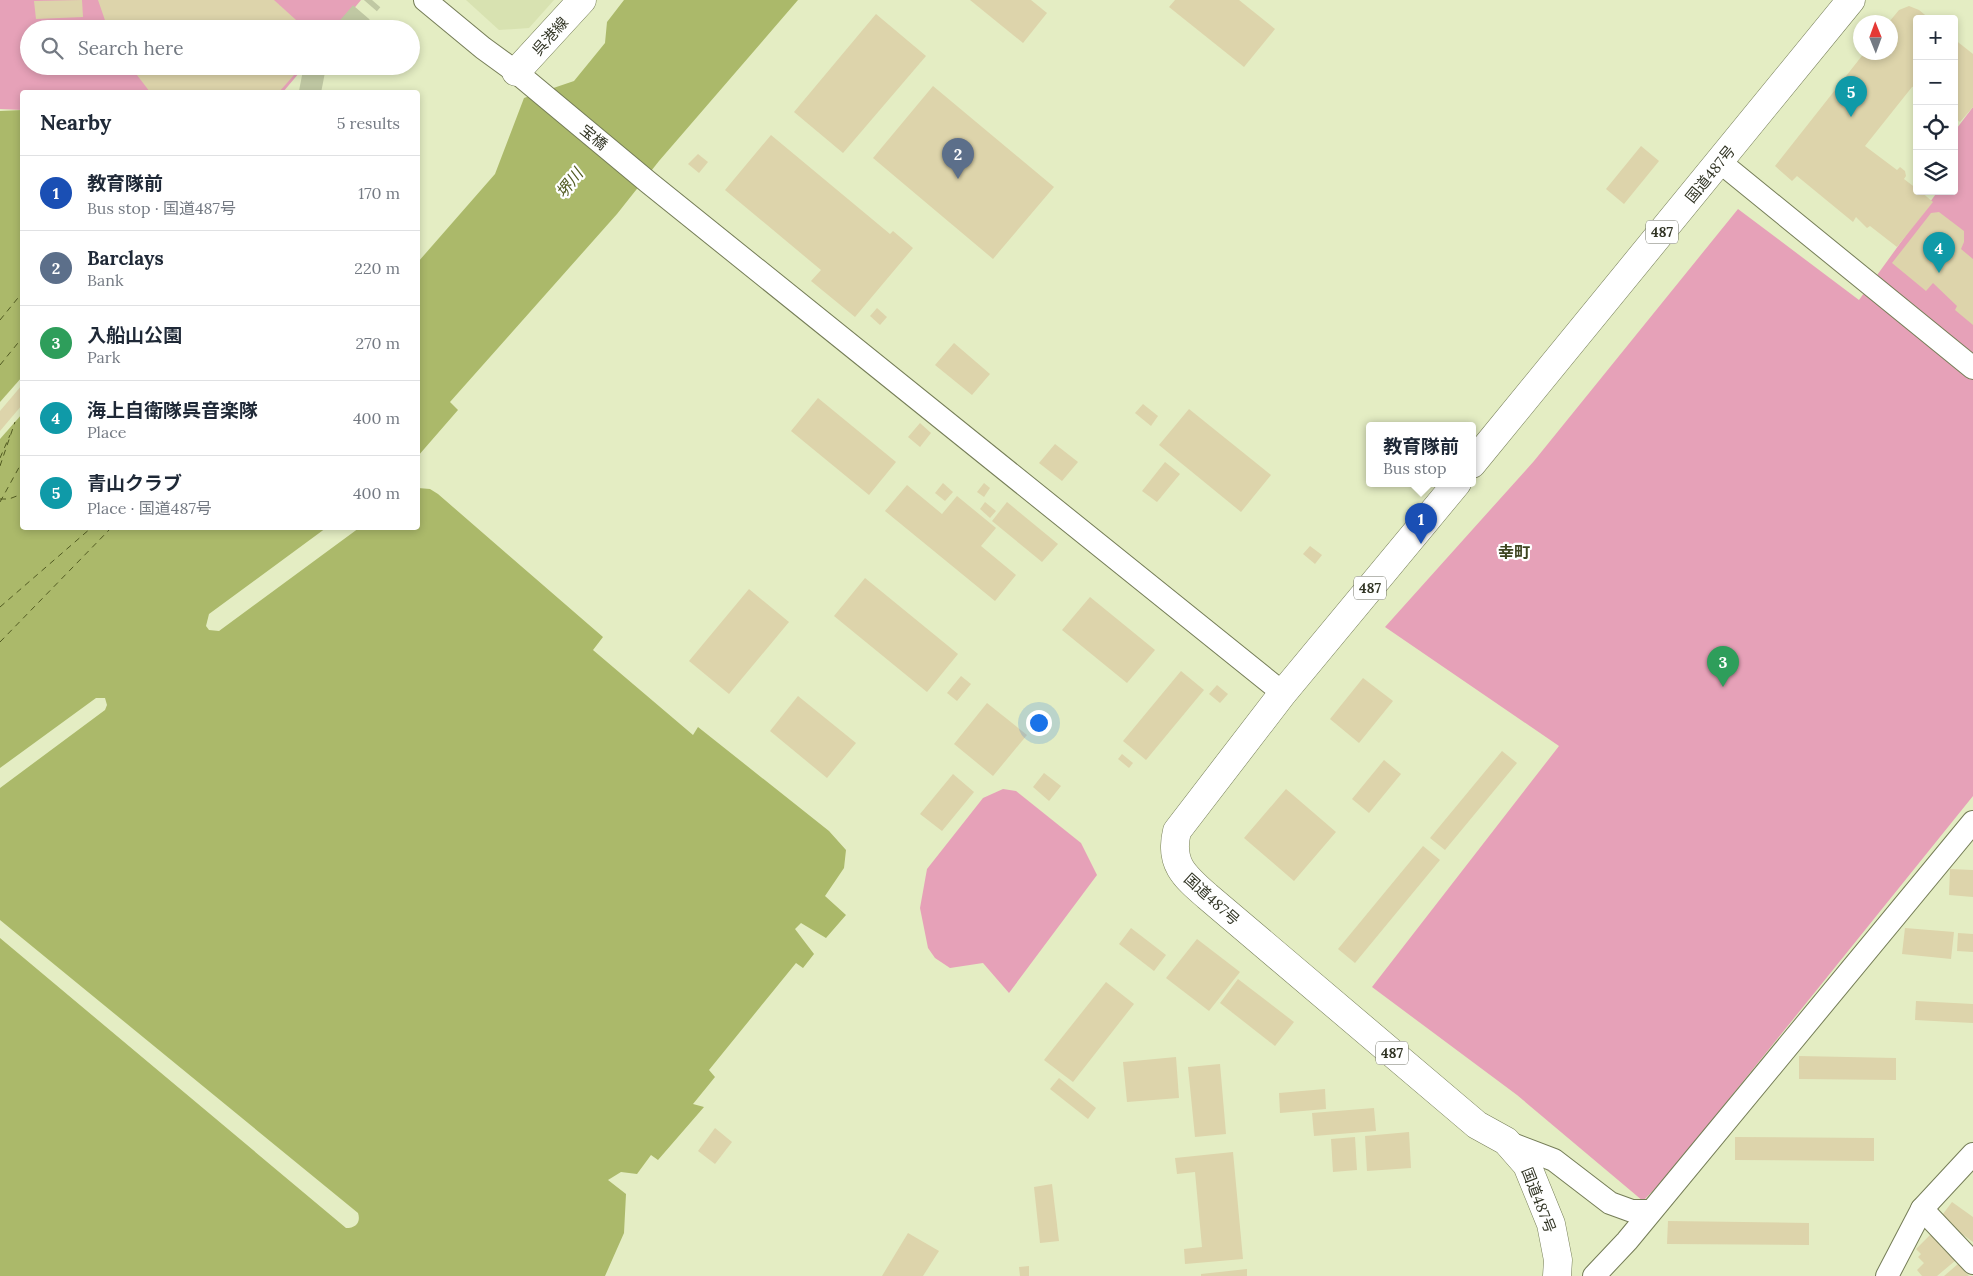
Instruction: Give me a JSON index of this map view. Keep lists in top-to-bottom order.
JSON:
{
  "streets": {
    "main road": ["呉港線", "国道487号", "487"],
    "street": ["宝橋"]
  },
  "crossings": [
    ["呉港線", "宝橋"],
    ["宝橋", "国道487号"]
  ],
  "districts": ["幸町"],
  "water": ["堺川"],
  "north": "top",
  "page": {
    "map_buttons": ["+", "−"],
    "search": "Search here",
    "pins": [
      "5",
      "2",
      "4",
      "1",
      "3"
    ],
    "heading": ["Nearby", "5 results"],
    "list": [
      {
        "mark": "1",
        "name": "教育隊前",
        "note": "Bus stop · 国道487号",
        "value": "170 m"
      },
      {
        "mark": "2",
        "name": "Barclays",
        "note": "Bank",
        "value": "220 m"
      },
      {
        "mark": "3",
        "name": "入船山公園",
        "note": "Park",
        "value": "270 m"
      },
      {
        "mark": "4",
        "name": "海上自衛隊呉音楽隊",
        "note": "Place",
        "value": "400 m"
      },
      {
        "mark": "5",
        "name": "青山クラブ",
        "note": "Place · 国道487号",
        "value": "400 m"
      }
    ],
    "popup": ["教育隊前", "Bus stop"]
  }
}
